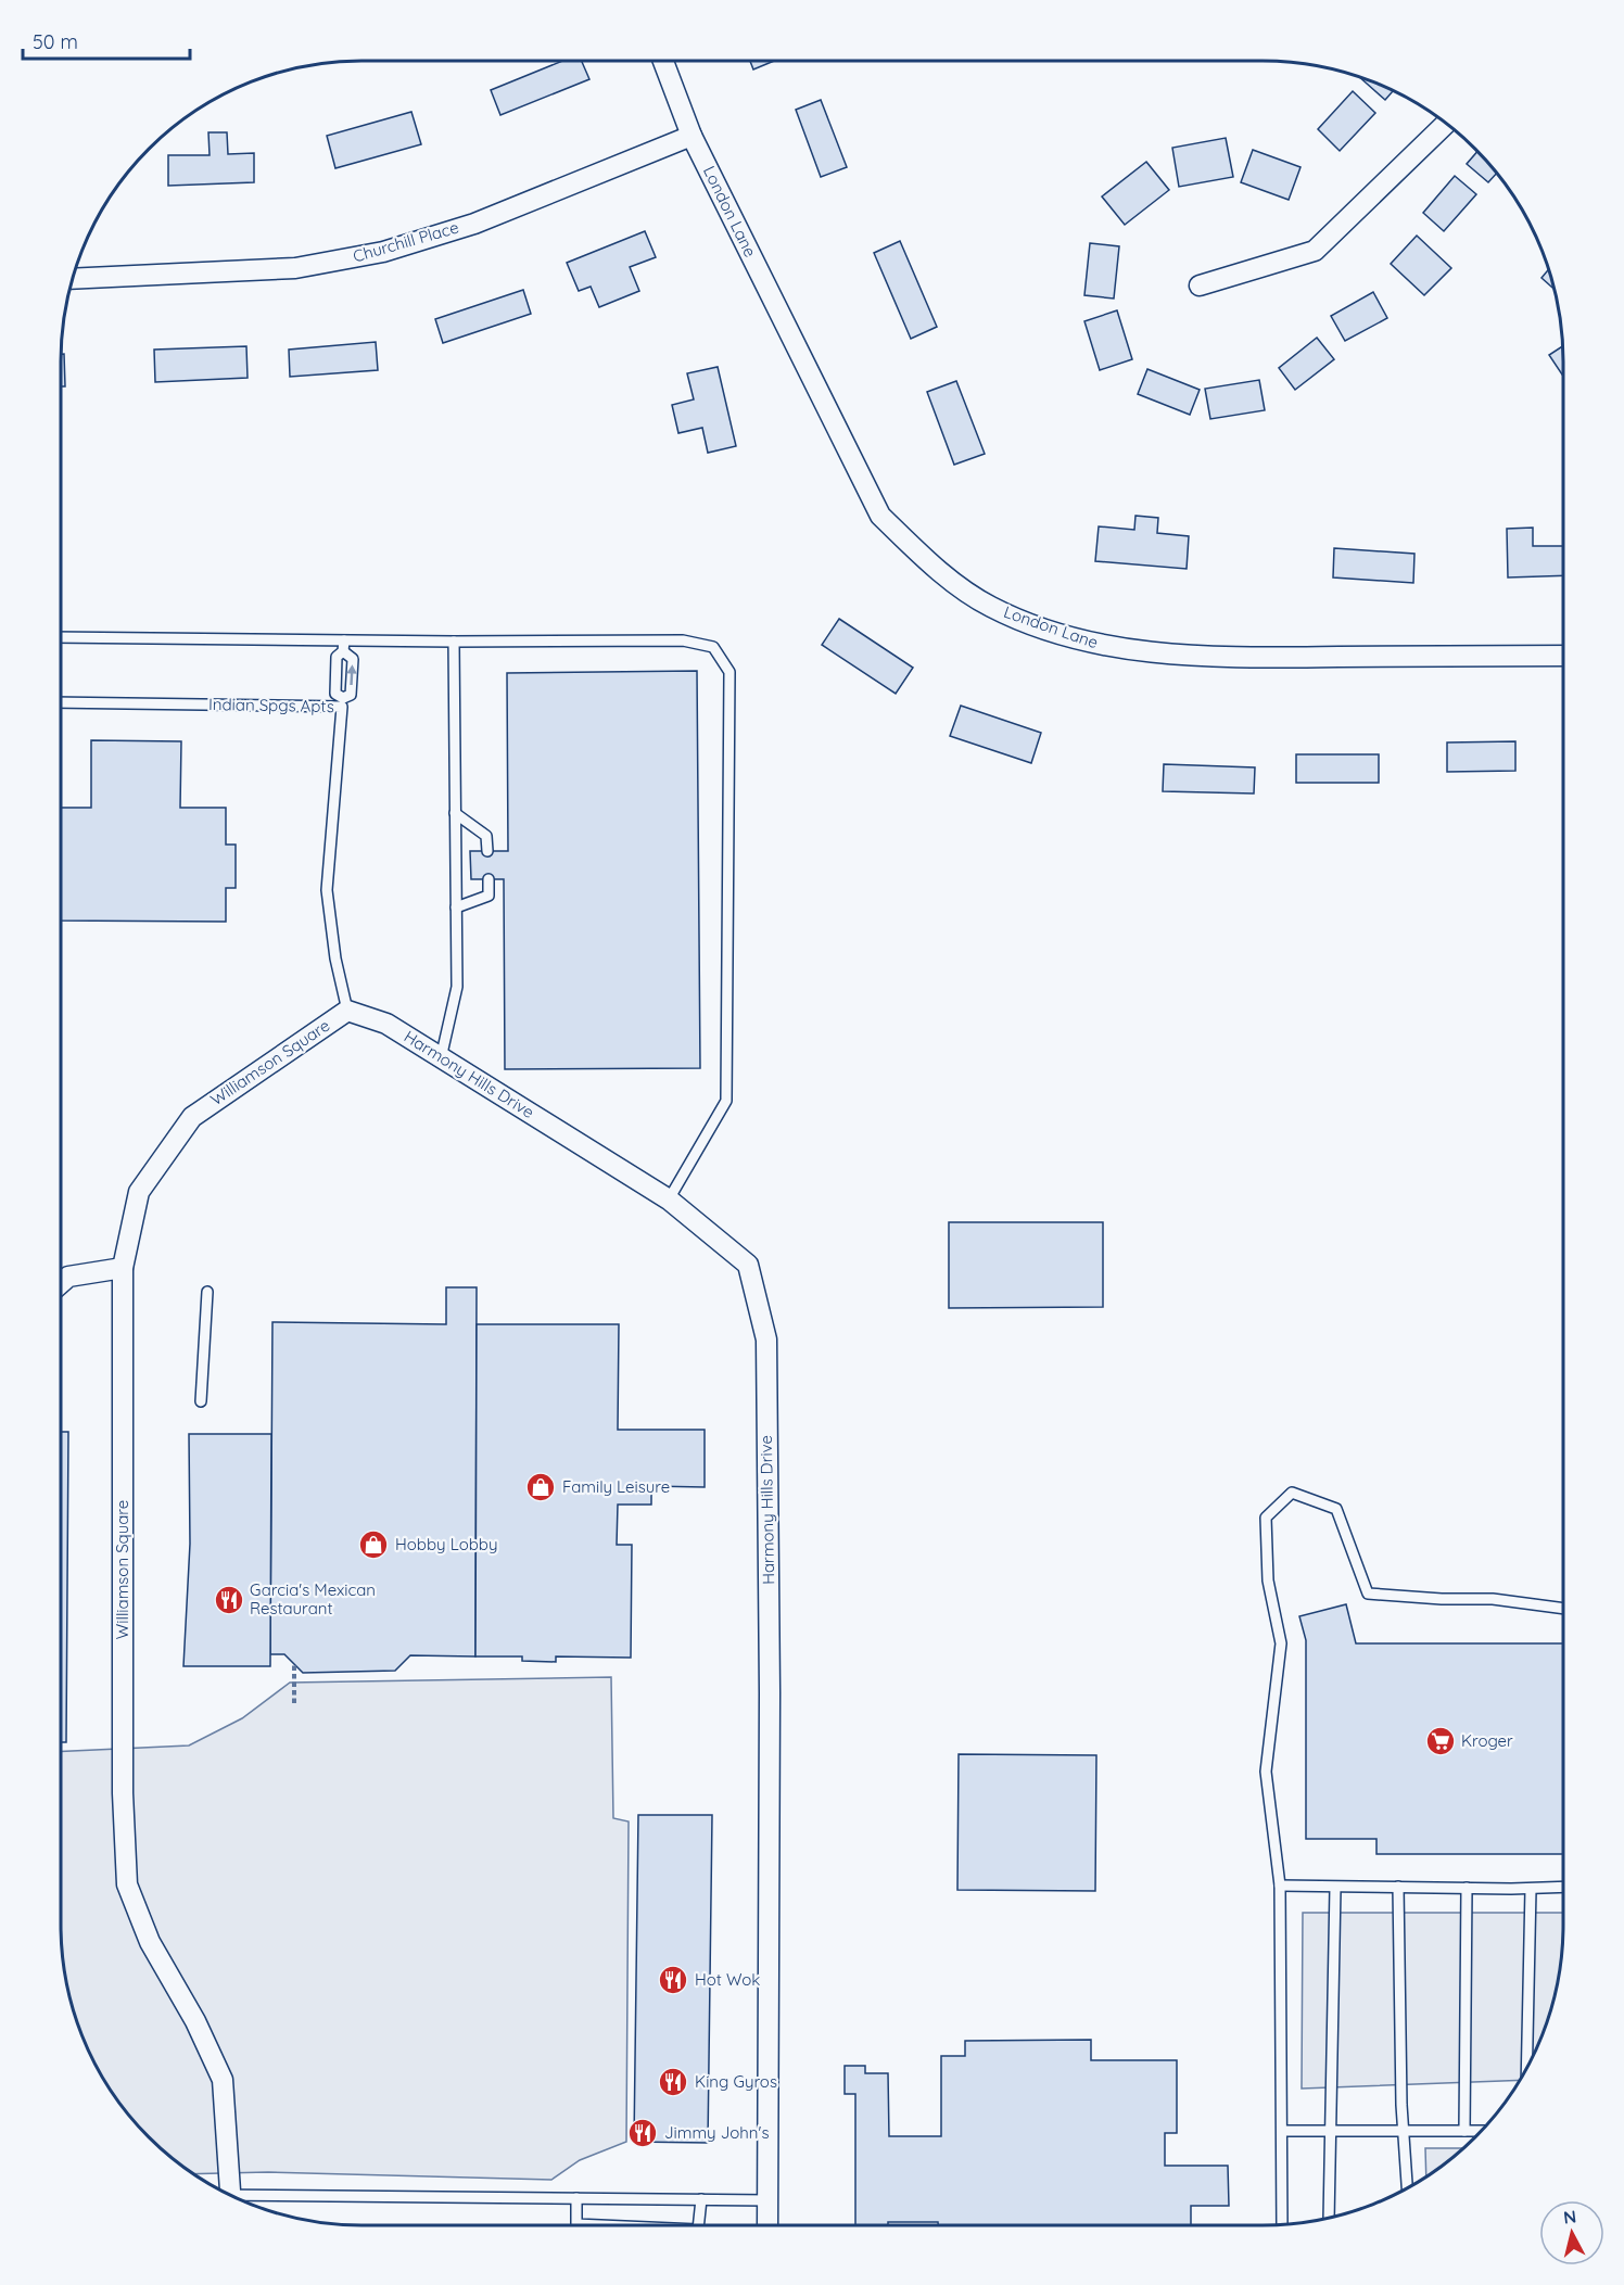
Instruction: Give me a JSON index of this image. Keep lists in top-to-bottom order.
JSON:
{
  "streets": {
    "street": [
      "London Lane",
      "Churchill Place",
      "Williamson Square",
      "Harmony Hills Drive"
    ],
    "lane": ["Indian Spgs Apts"]
  },
  "crossings": [
    ["London Lane", "Churchill Place"],
    ["Indian Spgs Apts", "Williamson Square"],
    ["Indian Spgs Apts", "Harmony Hills Drive"],
    ["Williamson Square", "Harmony Hills Drive"]
  ],
  "places": {
    "shop": ["Family Leisure", "Hobby Lobby"],
    "restaurant": [
      "Garcia's Mexican Restaurant",
      "Hot Wok",
      "King Gyros",
      "Jimmy John's"
    ],
    "supermarket": ["Kroger"]
  },
  "scale_bar": "50 m",
  "north": "top"
}
